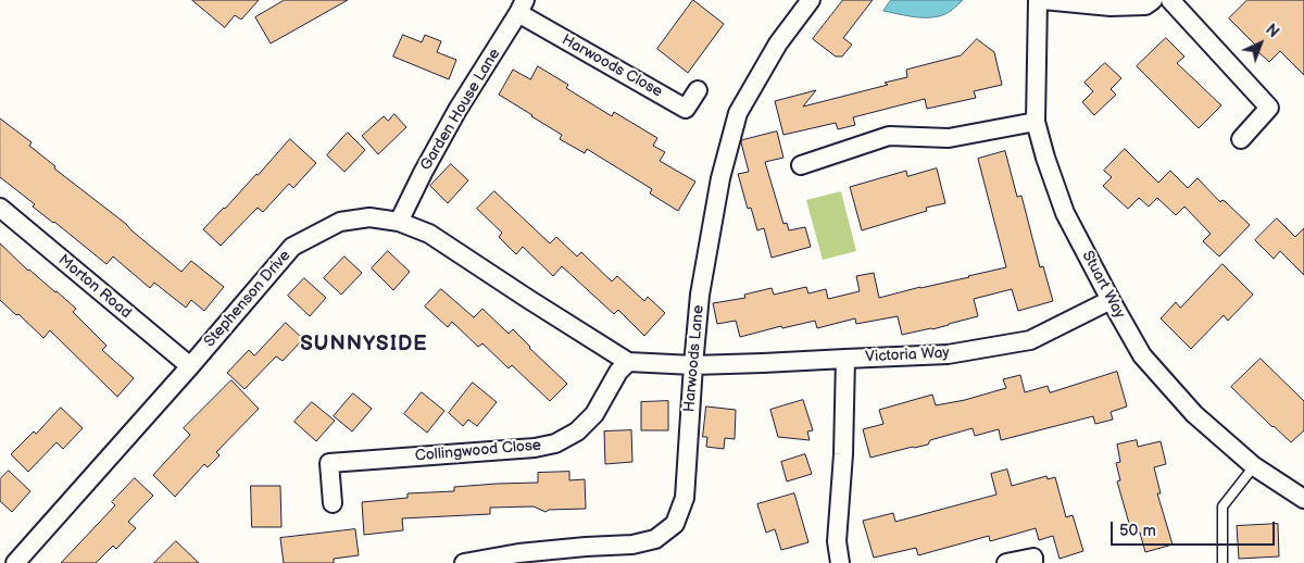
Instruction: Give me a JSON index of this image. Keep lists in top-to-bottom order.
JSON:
{
  "streets": {
    "street": [
      "Harwoods Close",
      "Garden House Lane",
      "Stuart Way",
      "Morton Road",
      "Stephenson Drive",
      "Victoria Way",
      "Harwoods Lane",
      "Collingwood Close"
    ]
  },
  "crossings": [
    ["Harwoods Close", "Garden House Lane"],
    ["Garden House Lane", "Stephenson Drive"],
    ["Stuart Way", "Victoria Way"],
    ["Morton Road", "Stephenson Drive"],
    ["Stephenson Drive", "Victoria Way"],
    ["Stephenson Drive", "Harwoods Lane"],
    ["Stephenson Drive", "Collingwood Close"],
    ["Victoria Way", "Harwoods Lane"]
  ],
  "districts": ["SUNNYSIDE"],
  "scale_bar": "50 m",
  "north": "top right"
}
